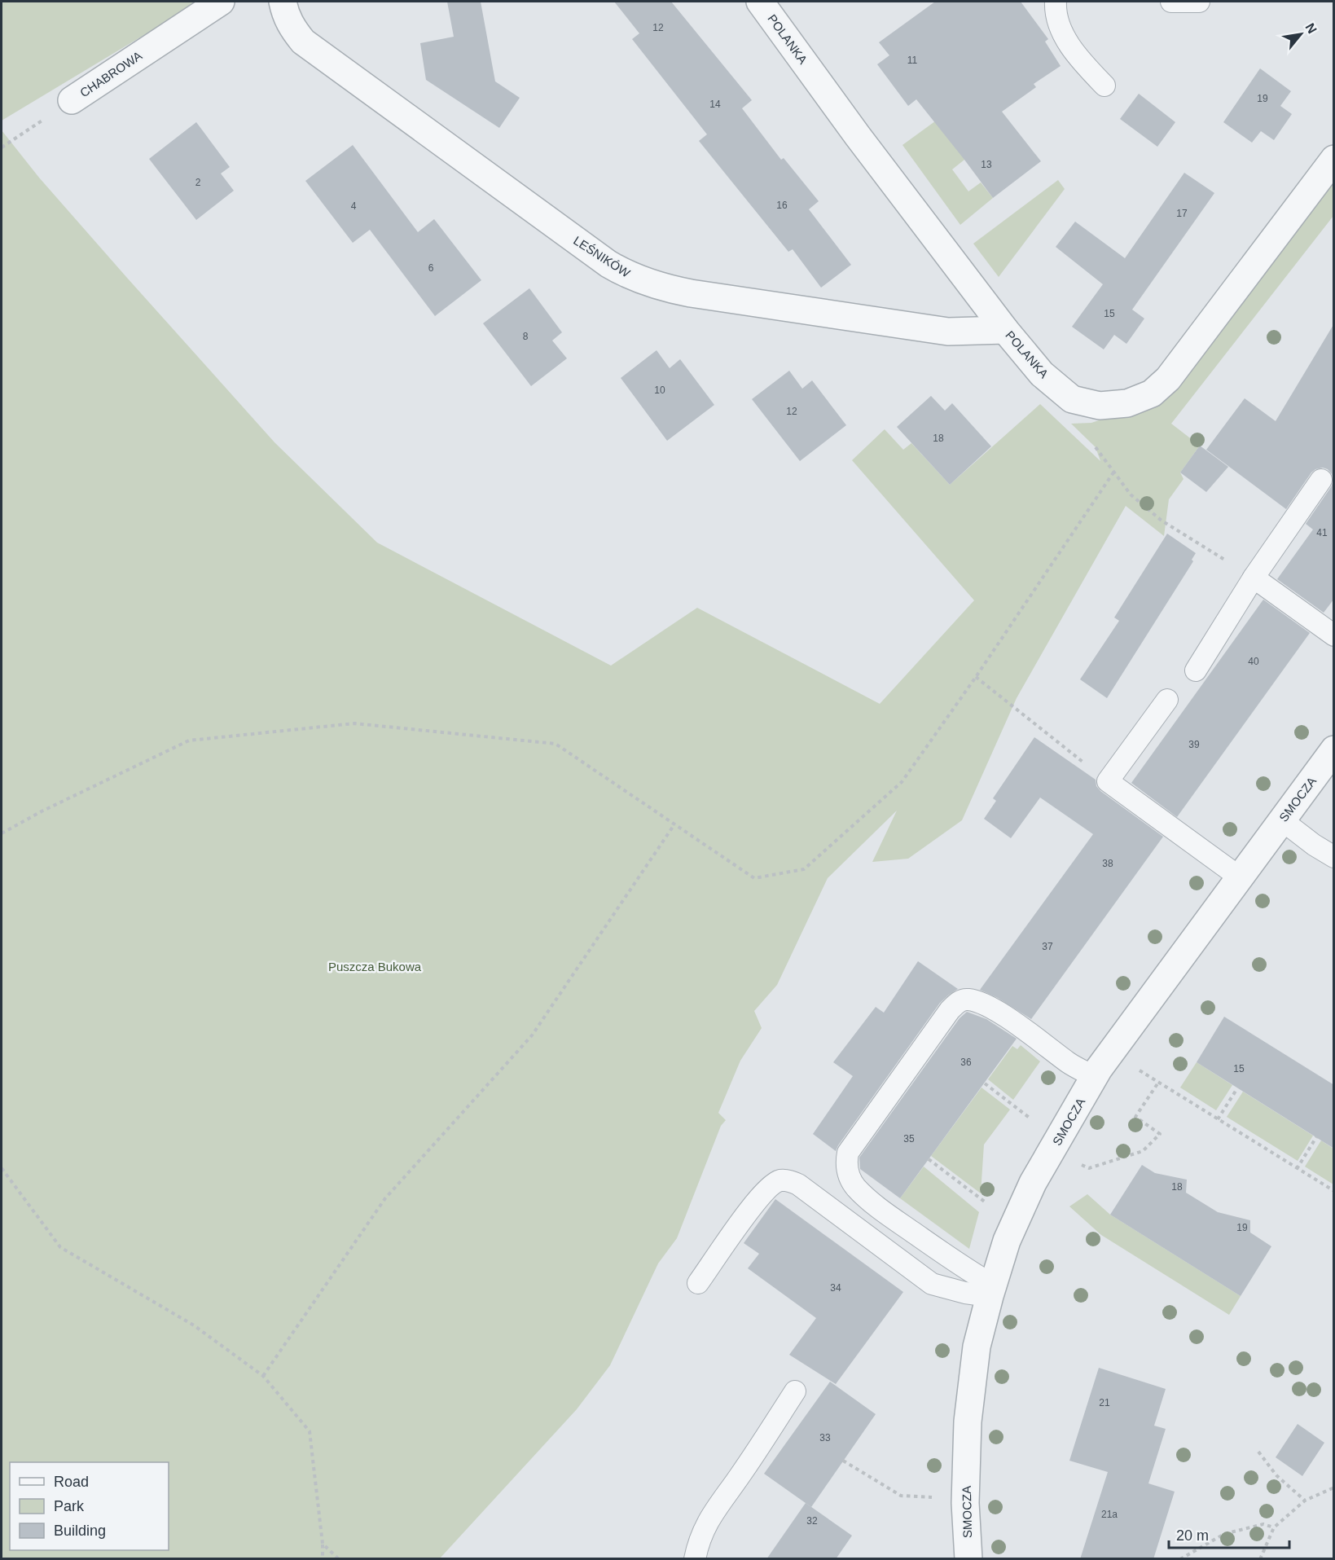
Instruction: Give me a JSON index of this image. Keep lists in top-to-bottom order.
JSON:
{
  "streets": {
    "street": [
      "POLANKA",
      "CHABROWA",
      "LEŚNIKÓW",
      "SMOCZA"
    ]
  },
  "crossings": [
    ["POLANKA", "LEŚNIKÓW"]
  ],
  "parks": ["Puszcza Bukowa"],
  "house_numbers": [
    "12",
    "11",
    "19",
    "14",
    "13",
    "2",
    "16",
    "4",
    "17",
    "6",
    "15",
    "8",
    "10",
    "12",
    "18",
    "41",
    "40",
    "39",
    "38",
    "37",
    "36",
    "15",
    "35",
    "18",
    "19",
    "34",
    "21",
    "33",
    "21a",
    "32"
  ],
  "legend": ["Road", "Park", "Building"],
  "scale_bar": "20 m",
  "north": "top right"
}
